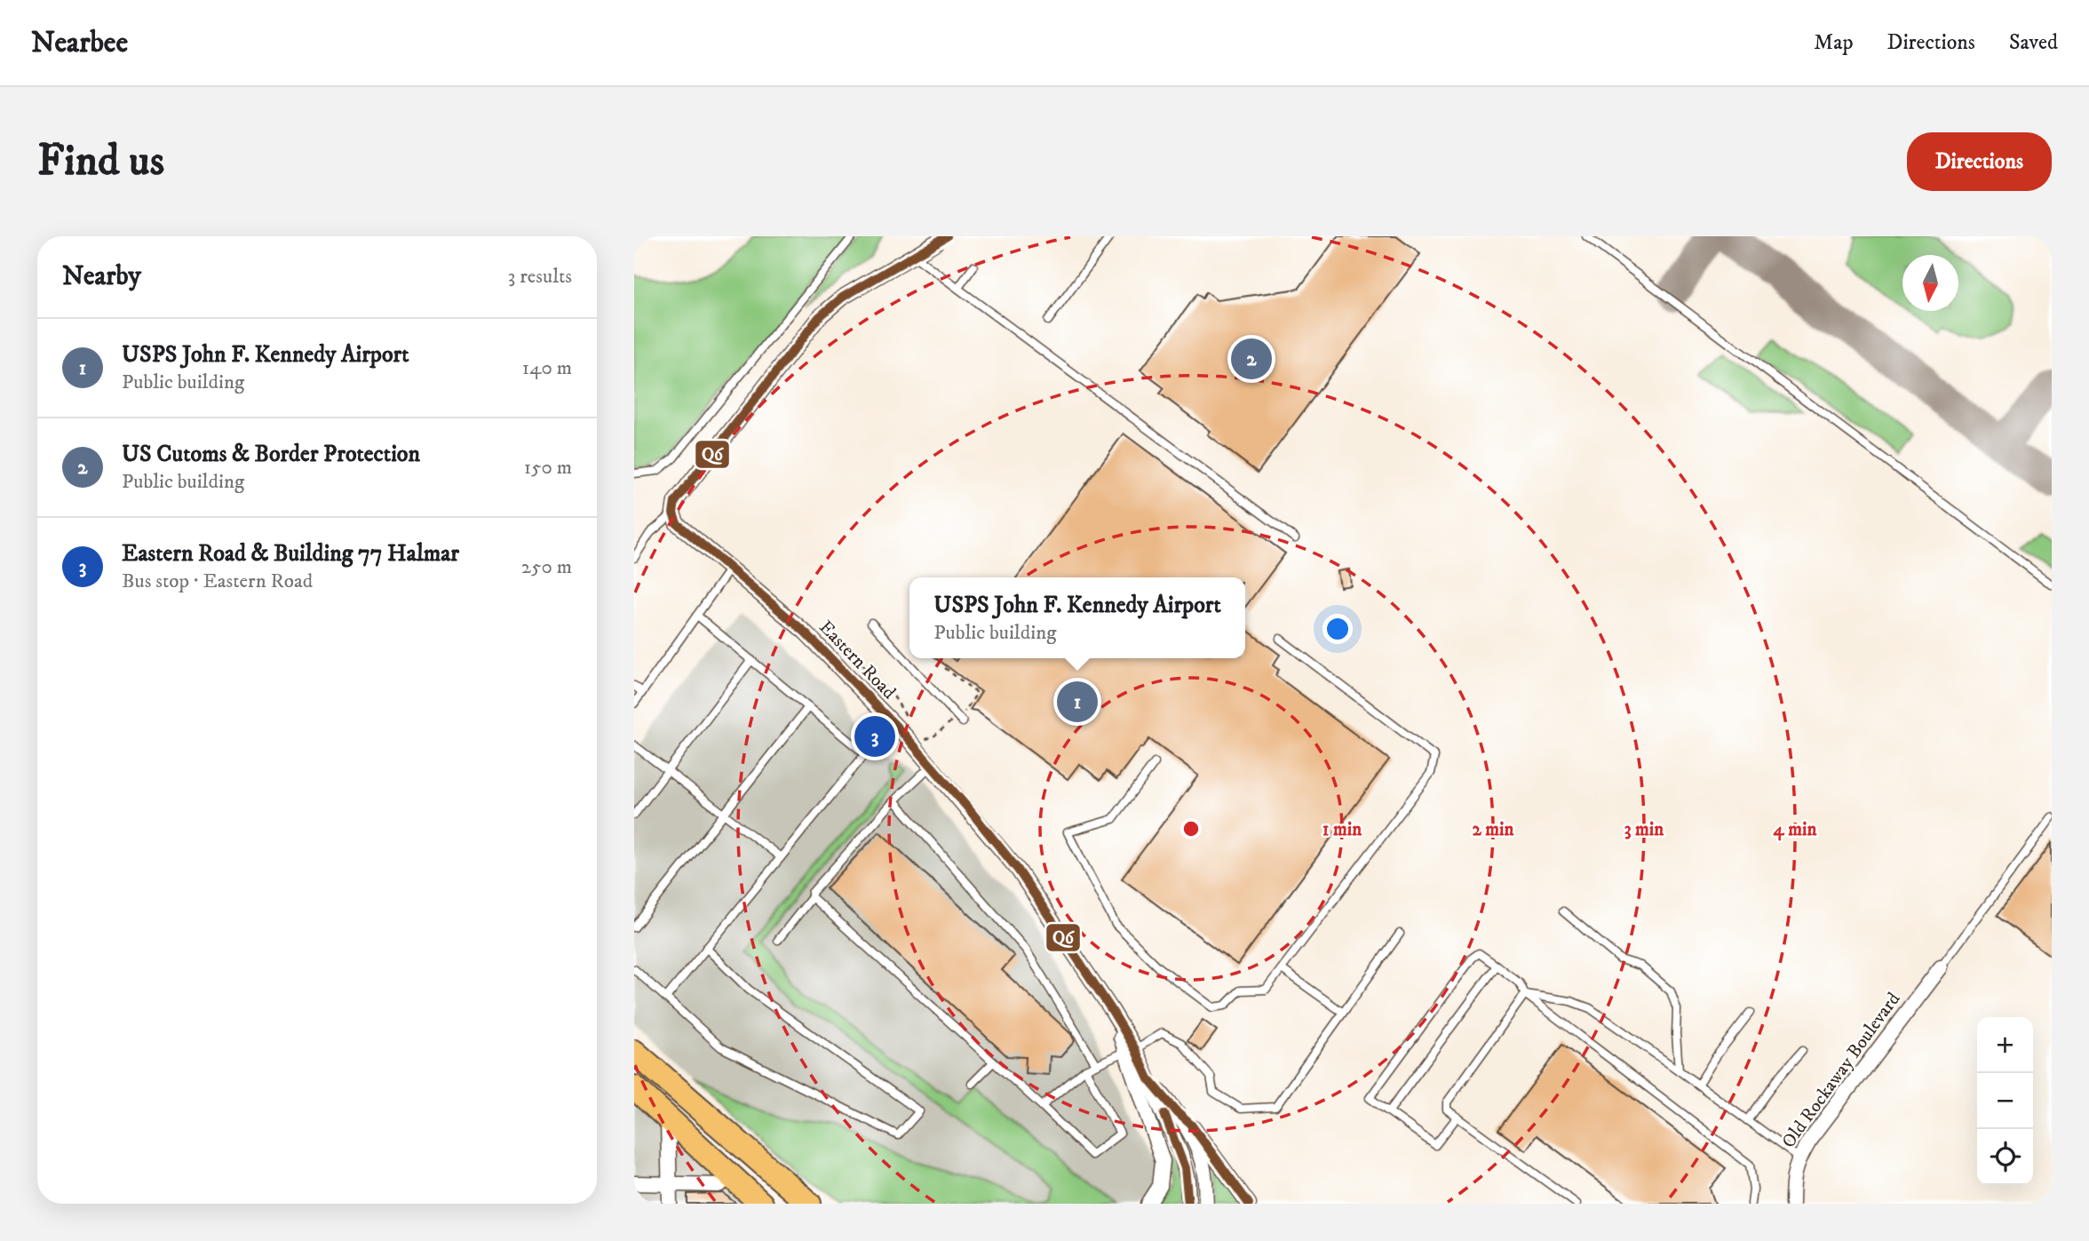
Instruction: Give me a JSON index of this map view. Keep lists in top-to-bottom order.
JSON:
{
  "streets": {
    "street": ["Eastern Road", "Old Rockaway Boulevard"]
  },
  "lines": ["transit line Q6"],
  "north": "bottom",
  "page": {
    "header": "Nearbee",
    "nav": ["Map", "Directions", "Saved"],
    "buttons": "Directions",
    "title": "Find us",
    "heading": ["Nearby", "3 results"],
    "list": [
      {
        "mark": "1",
        "name": "USPS John F. Kennedy Airport",
        "note": "Public building",
        "value": "140 m"
      },
      {
        "mark": "2",
        "name": "US Cutoms & Border Protection",
        "note": "Public building",
        "value": "150 m"
      },
      {
        "mark": "3",
        "name": "Eastern Road & Building 77 Halmar",
        "note": "Bus stop · Eastern Road",
        "value": "250 m"
      }
    ],
    "pins": ["2", "1", "3"],
    "popup": ["USPS John F. Kennedy Airport", "Public building"],
    "map_buttons": ["+", "−"]
  },
  "rings": [
    "1 min",
    "2 min",
    "3 min",
    "4 min"
  ]
}
